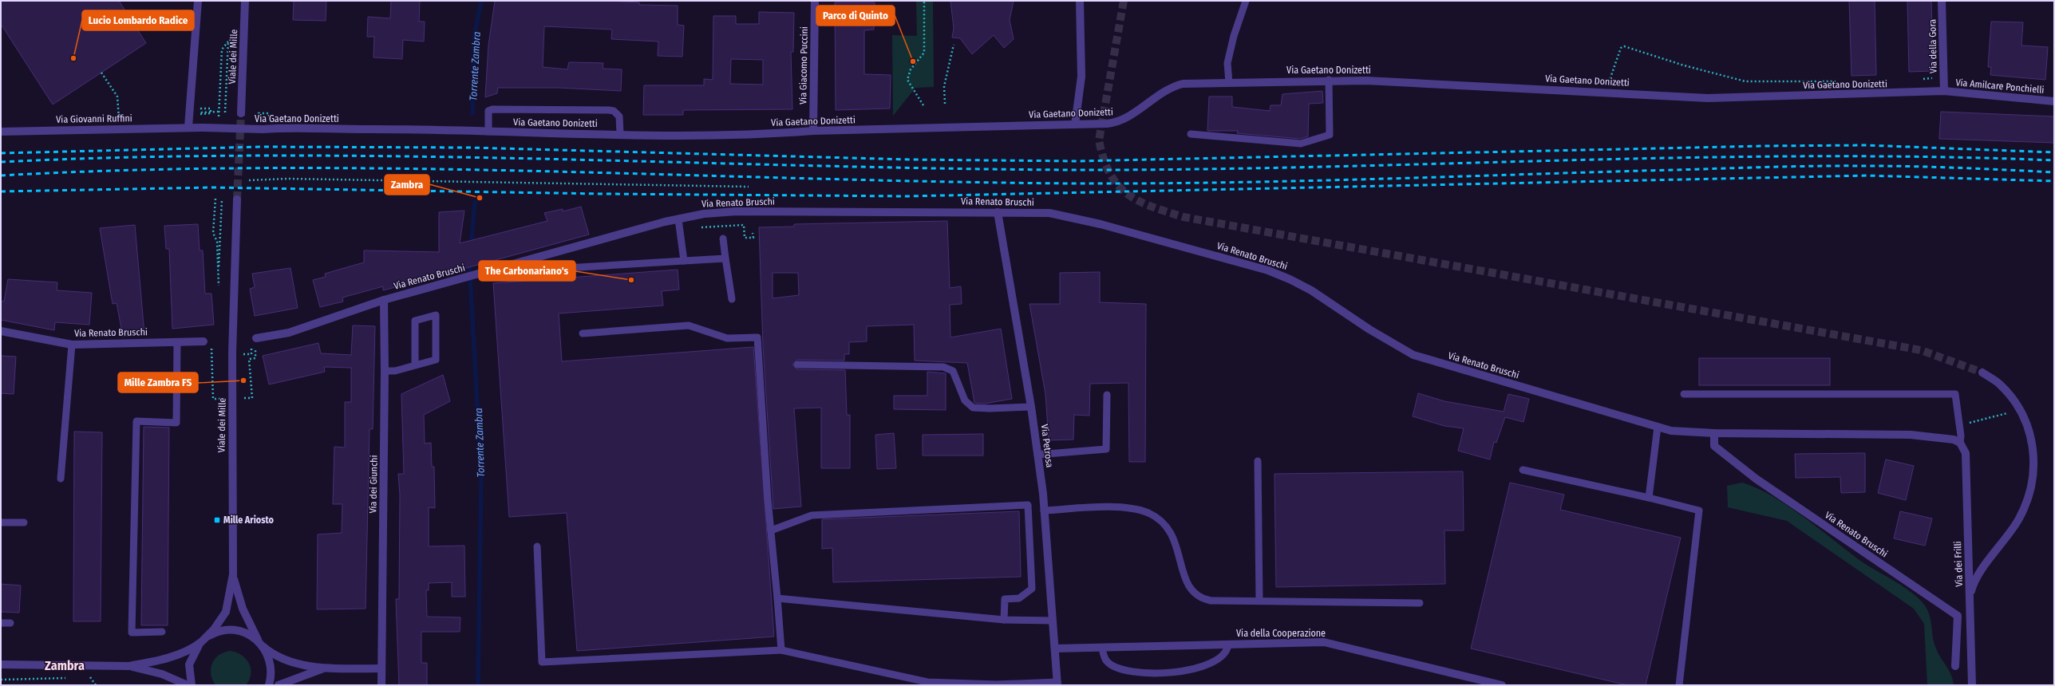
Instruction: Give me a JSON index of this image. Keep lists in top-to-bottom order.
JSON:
{
  "streets": {
    "street": [
      "Via della Gora",
      "Viale dei Mille",
      "Via Giacomo Puccini",
      "Via Gaetano Donizetti",
      "Via Amilcare Ponchielli",
      "Via Giovanni Ruffini",
      "Via Renato Bruschi",
      "Via Petrosa",
      "Via dei Giunchi",
      "Via dei Frilli",
      "Via della Cooperazione"
    ]
  },
  "crossings": [
    ["Via della Gora", "Via Gaetano Donizetti"],
    ["Via della Gora", "Via Amilcare Ponchielli"],
    ["Via Giacomo Puccini", "Via Gaetano Donizetti"],
    ["Via Gaetano Donizetti", "Via Amilcare Ponchielli"],
    ["Via Gaetano Donizetti", "Via Giovanni Ruffini"],
    ["Via Renato Bruschi", "Via Petrosa"],
    ["Via Renato Bruschi", "Via dei Giunchi"],
    ["Via Renato Bruschi", "Via dei Frilli"],
    ["Via Petrosa", "Via della Cooperazione"]
  ],
  "districts": ["Zambra"],
  "water": ["Torrente Zambra"],
  "places": {
    "other": [
      "Lucio Lombardo Radice",
      "Parco di Quinto",
      "Zambra",
      "The Carbonariano's",
      "Mille Zambra FS"
    ],
    "transit": ["Mille Ariosto"]
  }
}
